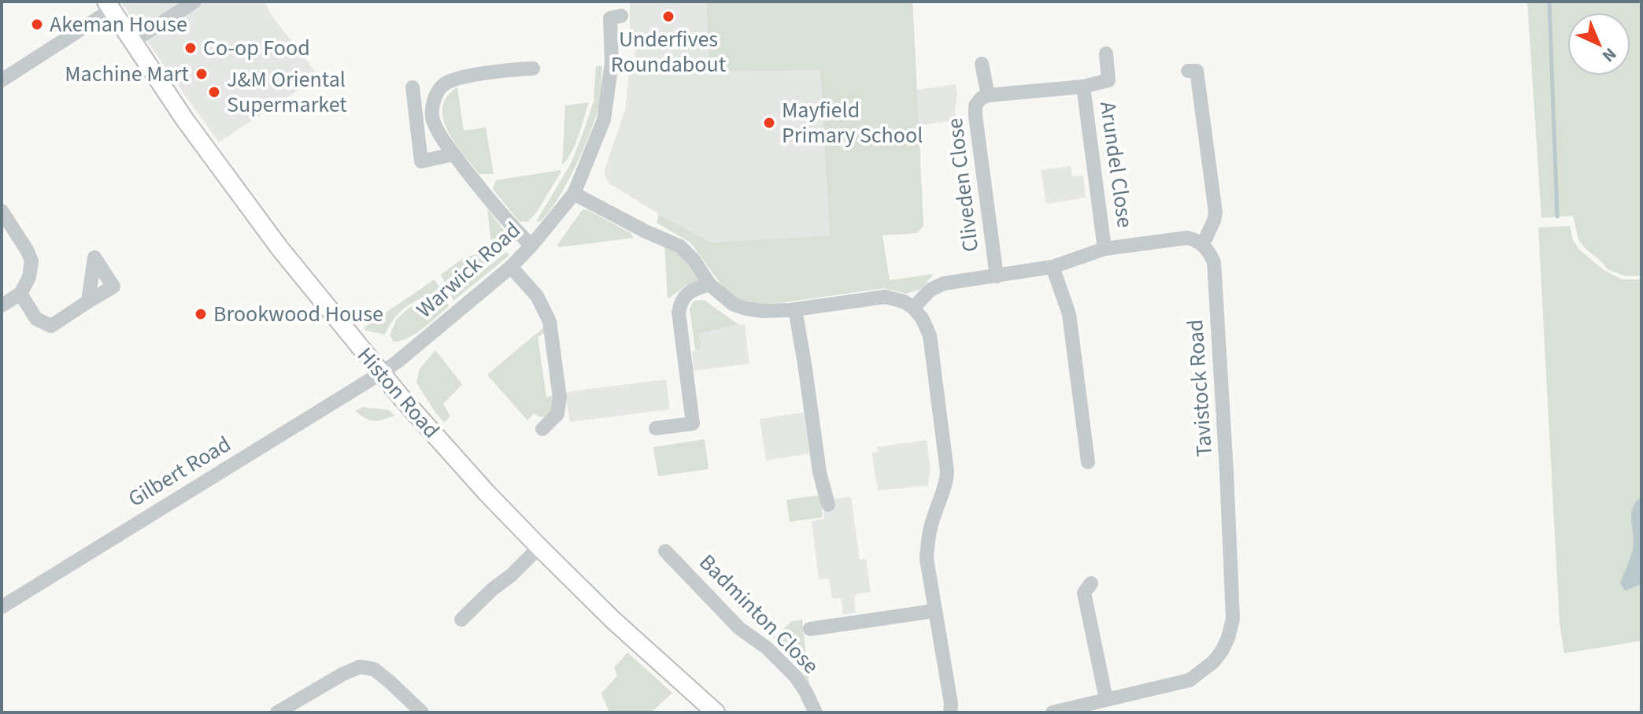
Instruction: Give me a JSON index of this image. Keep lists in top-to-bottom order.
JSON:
{
  "streets": {
    "main road": ["Histon Road"],
    "street": [
      "Arundel Close",
      "Cliveden Close",
      "Warwick Road",
      "Tavistock Road",
      "Gilbert Road",
      "Badminton Close"
    ]
  },
  "crossings": [
    ["Arundel Close", "Cliveden Close"],
    ["Warwick Road", "Histon Road"],
    ["Warwick Road", "Gilbert Road"],
    ["Histon Road", "Gilbert Road"]
  ],
  "places": [
    "Underfives Roundabout",
    "Akeman House",
    "Co-op Food",
    "Machine Mart",
    "J&M Oriental Supermarket",
    "Mayfield Primary School",
    "Brookwood House"
  ],
  "north": "bottom right"
}
